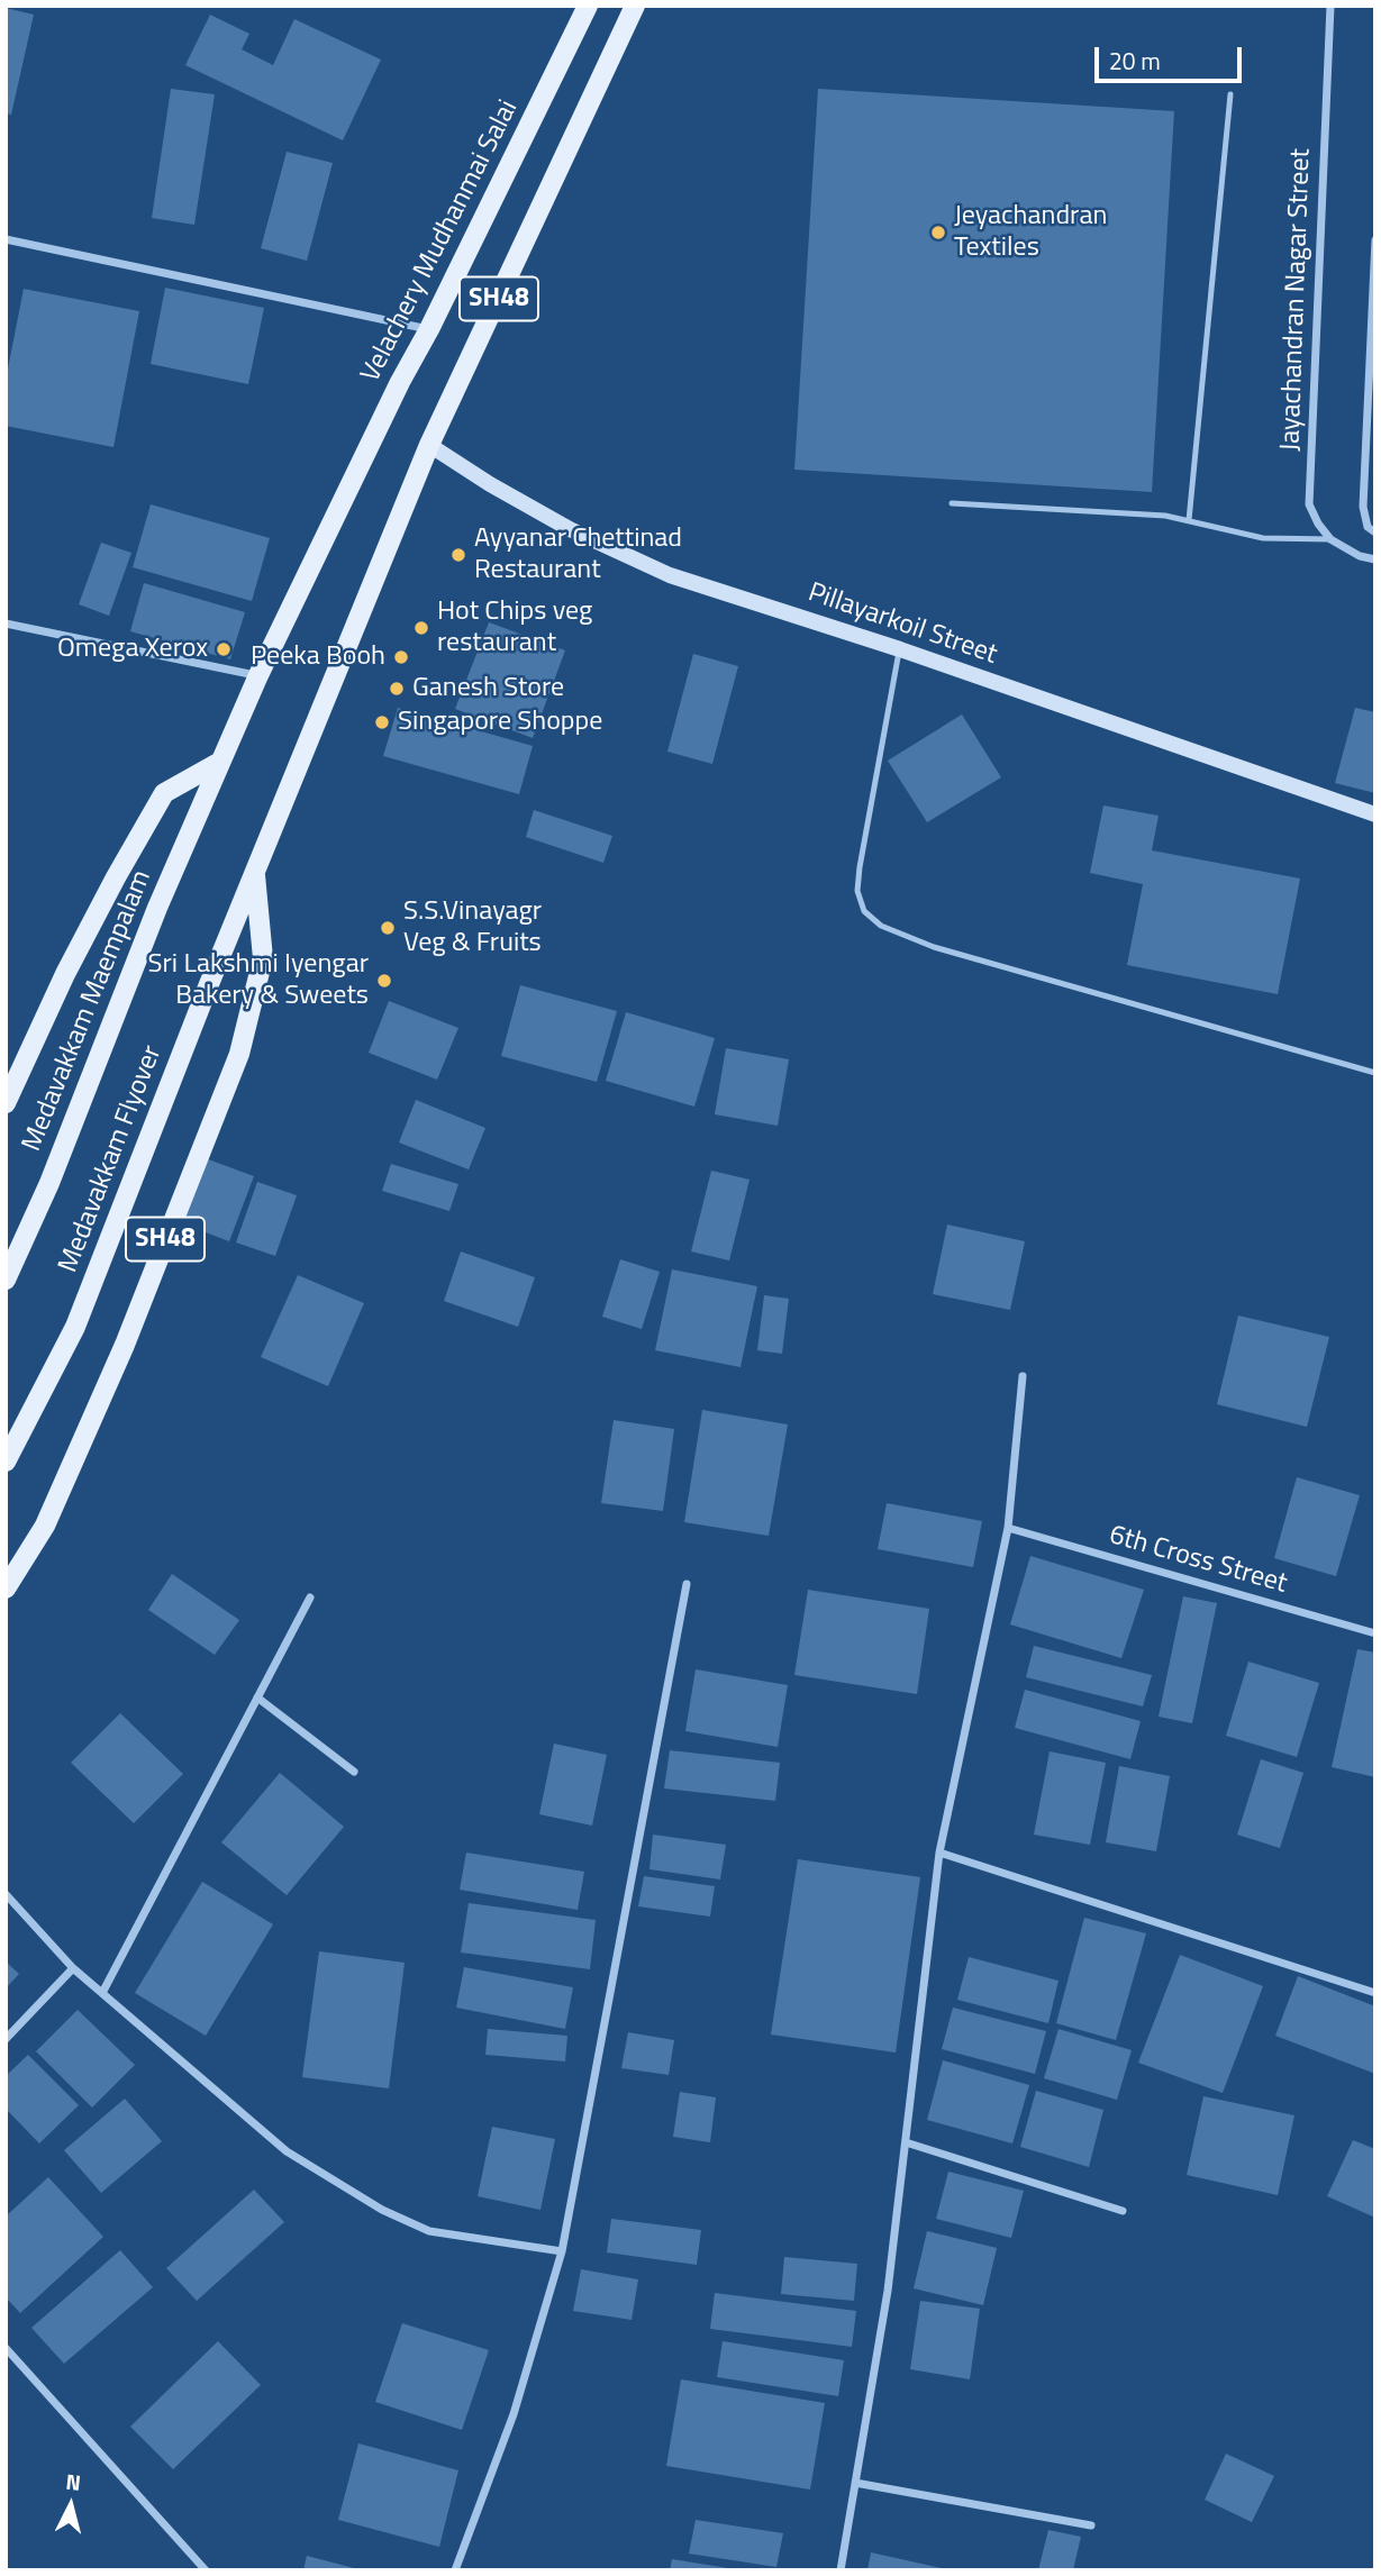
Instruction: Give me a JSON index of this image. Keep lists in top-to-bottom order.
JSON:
{
  "streets": {
    "main road": [
      "Velachery Mudhanmai Salai",
      "SH48",
      "Medavakkam Maempalam",
      "Medavakkam Flyover"
    ],
    "street": ["Jayachandran Nagar Street", "Pillayarkoil Street", "6th Cross Street"]
  },
  "crossings": [
    ["Velachery Mudhanmai Salai", "Medavakkam Maempalam"],
    ["SH48", "Pillayarkoil Street"],
    ["SH48", "Medavakkam Flyover"],
    ["Pillayarkoil Street", "Medavakkam Flyover"]
  ],
  "places": [
    "Jeyachandran Textiles",
    "Ayyanar Chettinad Restaurant",
    "Hot Chips veg restaurant",
    "Omega Xerox",
    "Peeka Booh",
    "Ganesh Store",
    "Singapore Shoppe",
    "S.S.Vinayagr Veg & Fruits",
    "Sri Lakshmi Iyengar Bakery & Sweets"
  ],
  "scale_bar": "20 m",
  "north": "top"
}
